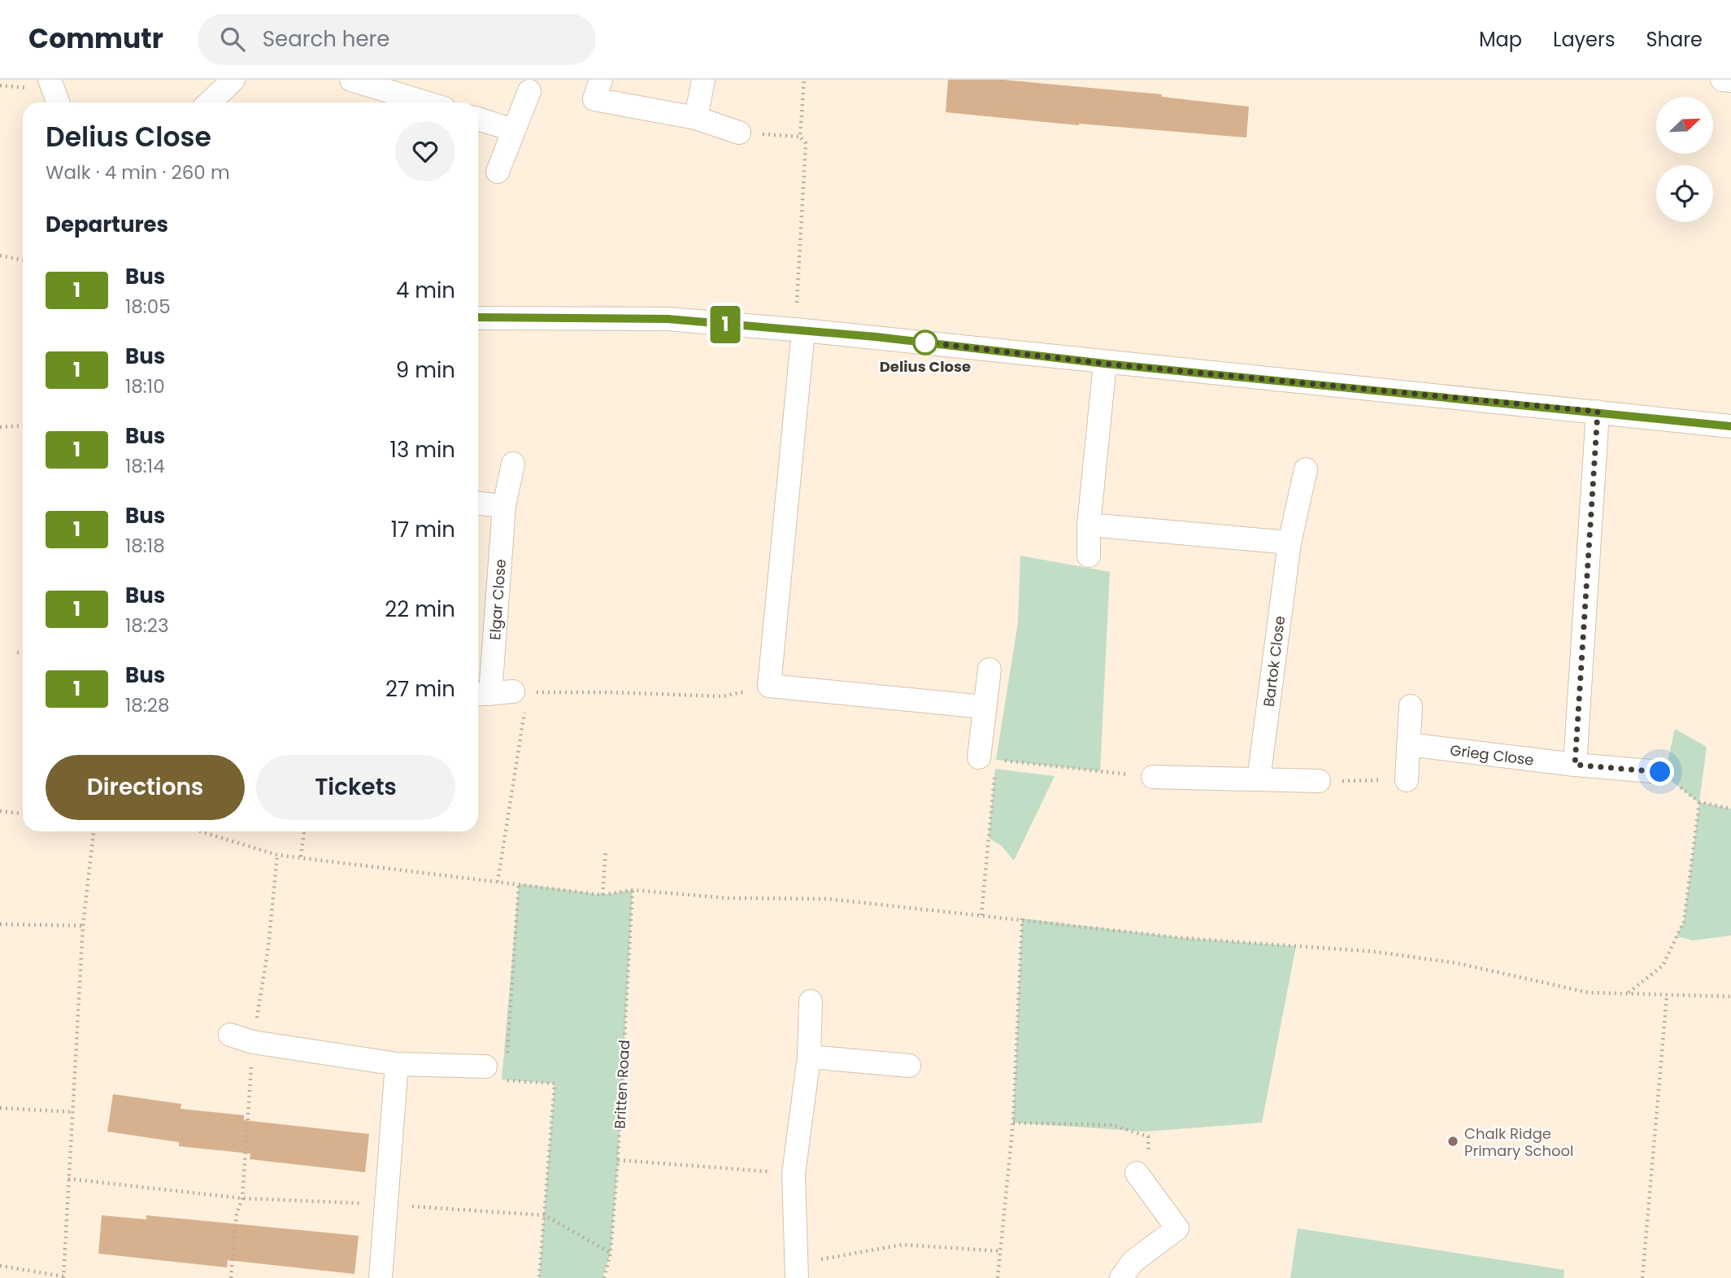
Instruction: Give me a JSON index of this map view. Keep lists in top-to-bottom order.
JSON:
{
  "streets": {
    "street": ["Elgar Close", "Bartok Close", "Grieg Close"],
    "path": ["Britten Road"]
  },
  "places": ["Delius Close", "Chalk Ridge Primary School"],
  "lines": ["bus line 1"],
  "north": "top right",
  "page": {
    "header": "Commutr",
    "search": "Search here",
    "nav": ["Map", "Layers", "Share"],
    "on_map": "1",
    "heading": [
      ["Delius Close", "Walk · 4 min · 260 m"],
      "Departures"
    ],
    "list": [
      {
        "mark": "1",
        "name": "Bus",
        "note": "18:05",
        "value": "4 min"
      },
      {
        "mark": "1",
        "name": "Bus",
        "note": "18:10",
        "value": "9 min"
      },
      {
        "mark": "1",
        "name": "Bus",
        "note": "18:14",
        "value": "13 min"
      },
      {
        "mark": "1",
        "name": "Bus",
        "note": "18:18",
        "value": "17 min"
      },
      {
        "mark": "1",
        "name": "Bus",
        "note": "18:23",
        "value": "22 min"
      },
      {
        "mark": "1",
        "name": "Bus",
        "note": "18:28",
        "value": "27 min"
      }
    ],
    "buttons": ["Directions", "Tickets"]
  }
}
